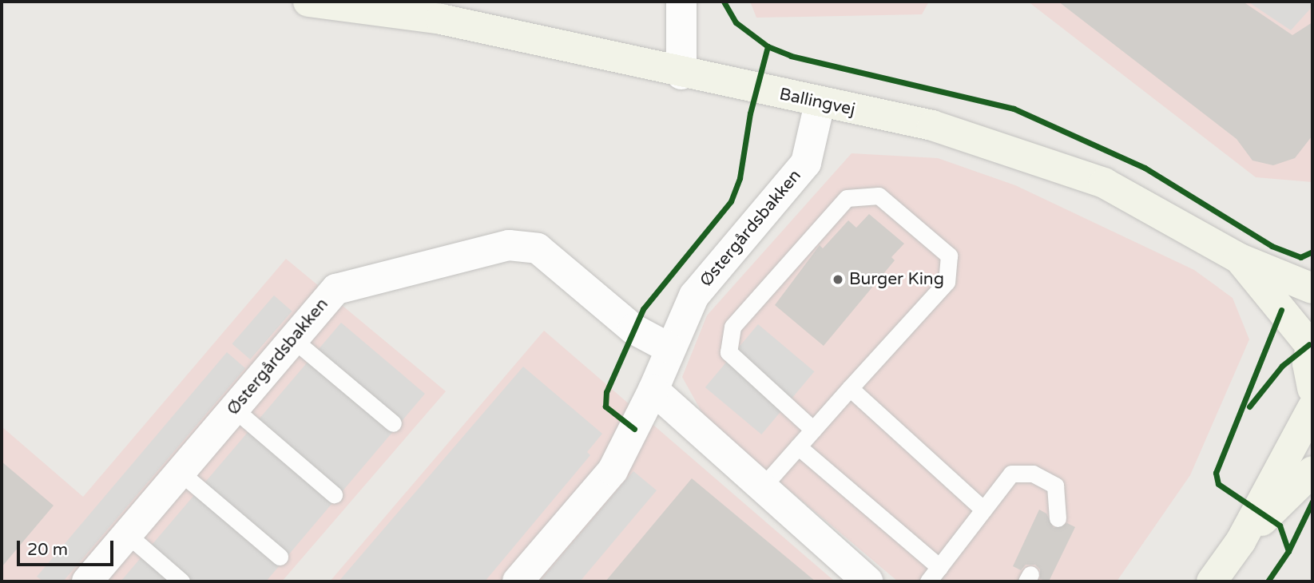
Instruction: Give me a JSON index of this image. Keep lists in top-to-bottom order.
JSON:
{
  "streets": {
    "main road": ["Ballingvej"],
    "street": ["Østergårdsbakken"]
  },
  "crossings": [
    ["Ballingvej", "Østergårdsbakken"]
  ],
  "places": ["Burger King"],
  "scale_bar": "20 m"
}
